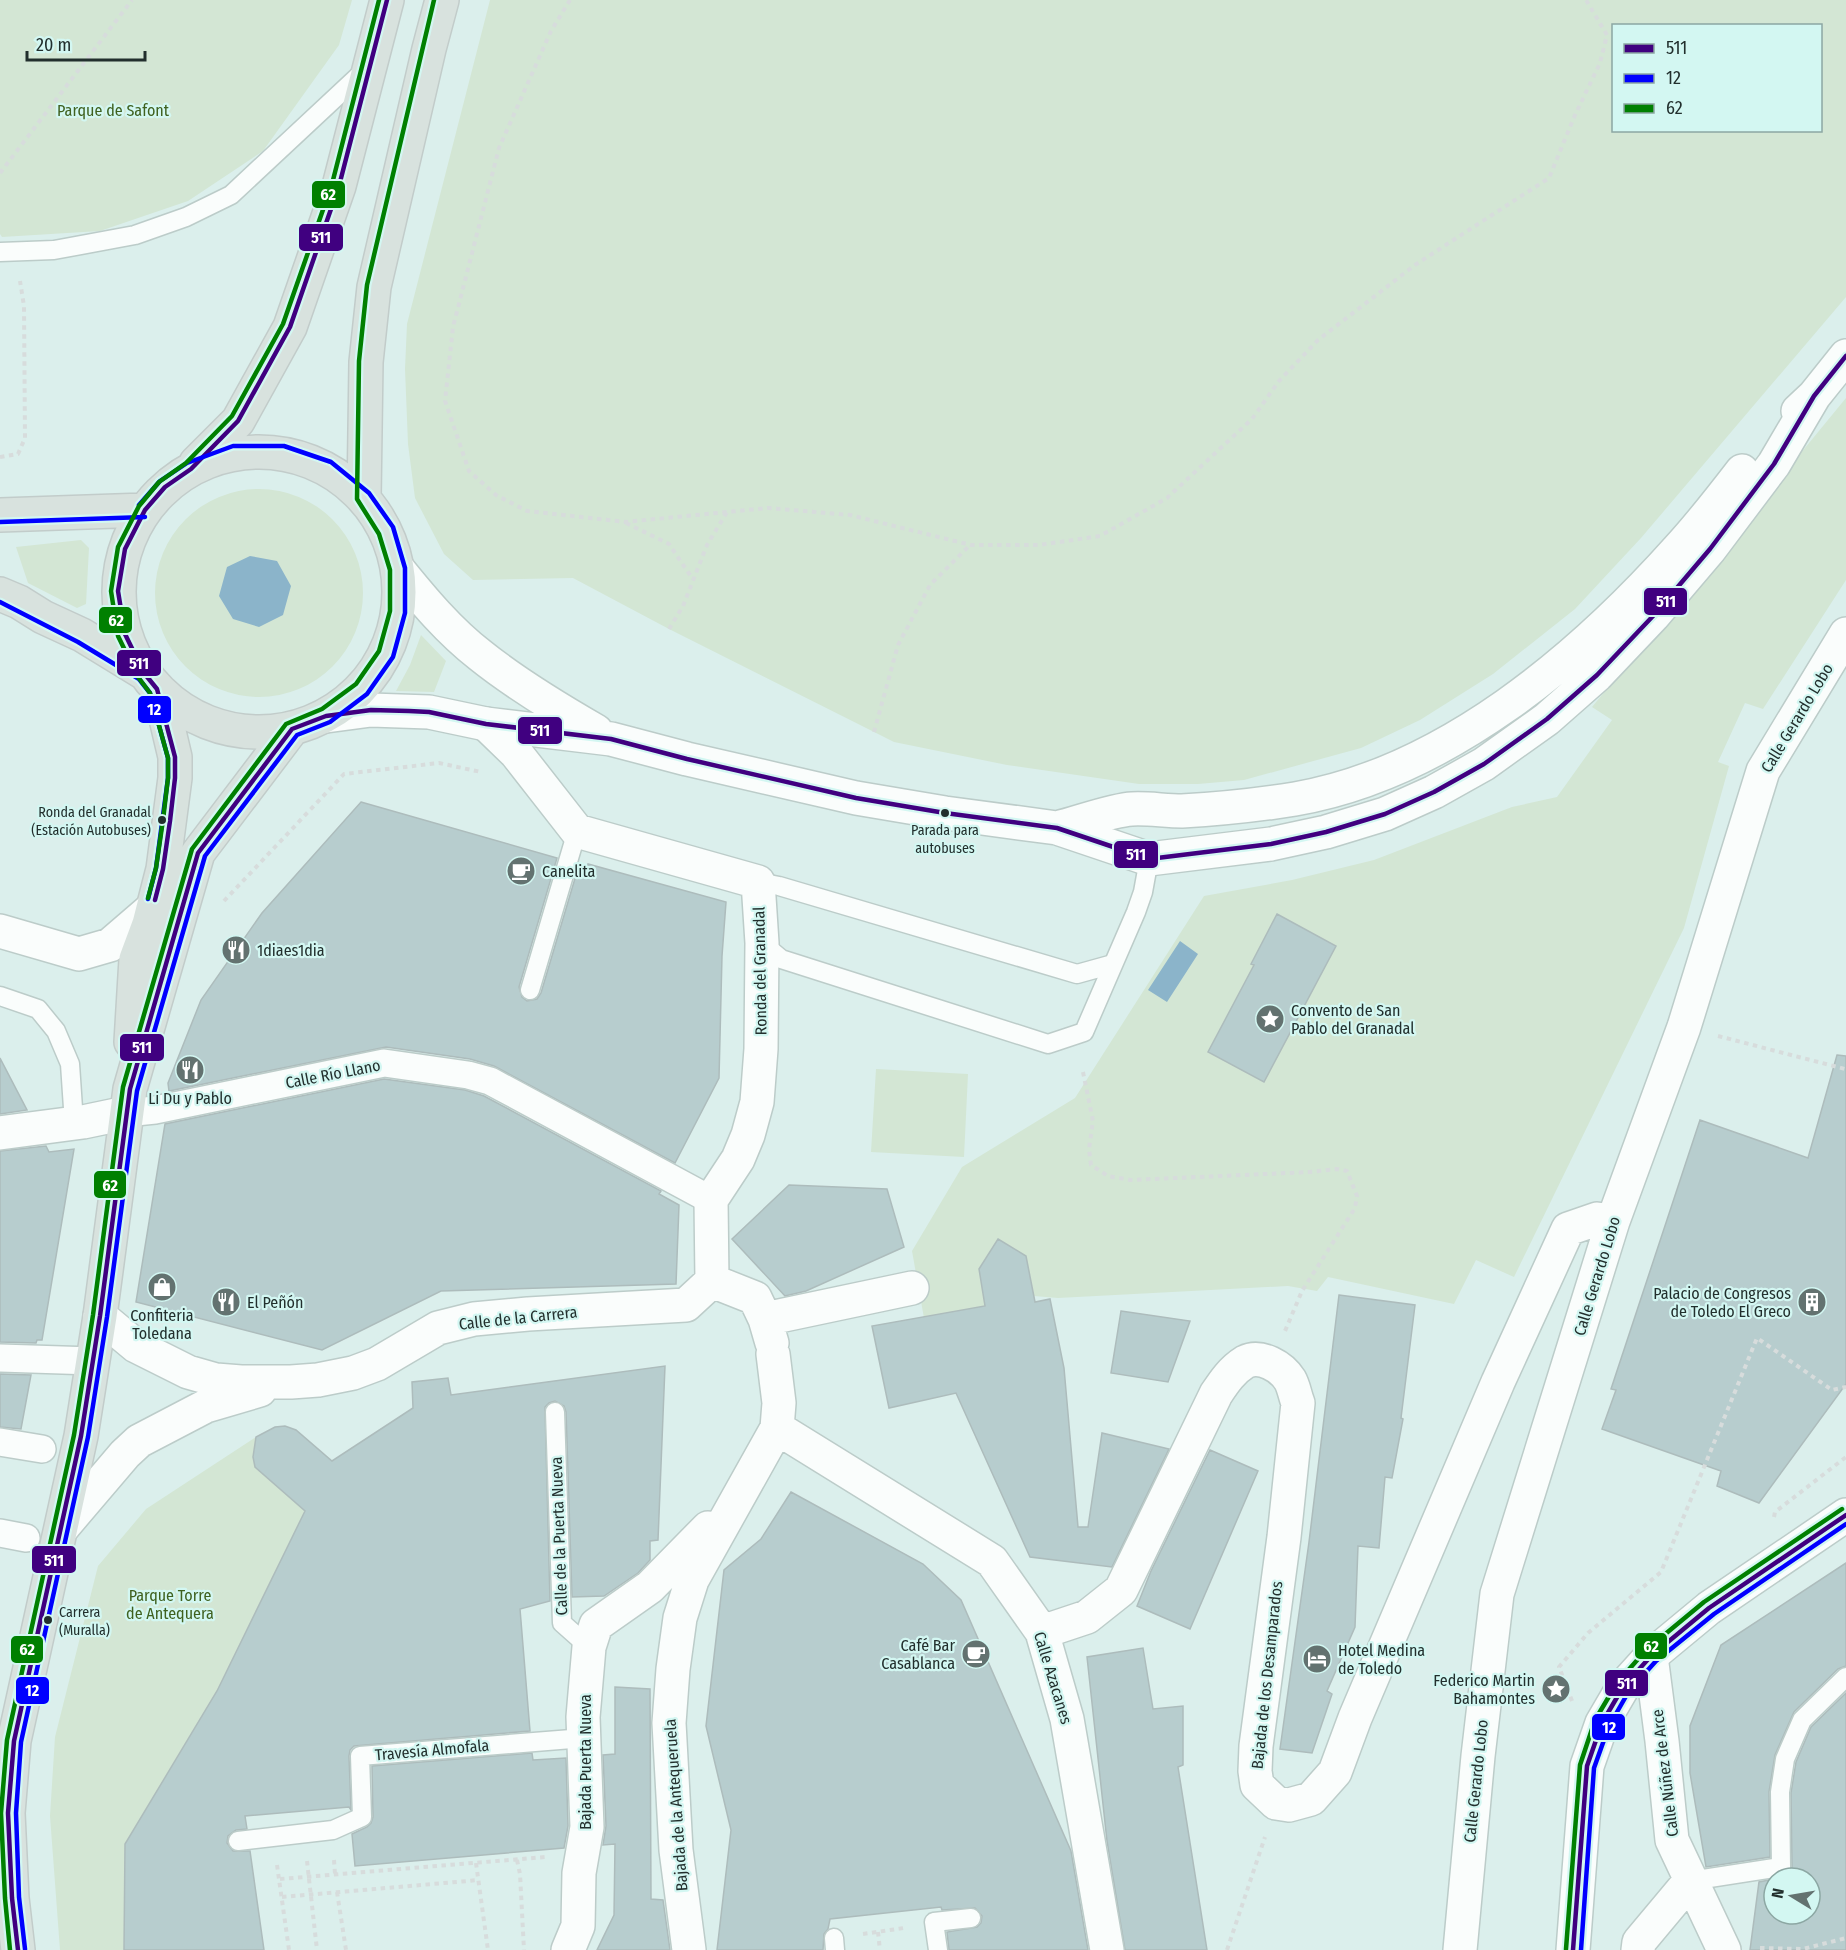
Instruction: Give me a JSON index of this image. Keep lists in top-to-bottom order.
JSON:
{
  "streets": {
    "main road": ["Calle de la Carrera"],
    "street": [
      "Calle Gerardo Lobo",
      "Ronda del Granadal",
      "Calle Río Llano",
      "Bajada de los Desamparados",
      "Calle Azacanes",
      "Bajada Puerta Nueva",
      "Calle Núñez de Arce",
      "Bajada de la Antequeruela"
    ],
    "lane": ["Calle de la Puerta Nueva", "Travesía Almofala"]
  },
  "crossings": [
    ["Ronda del Granadal", "Calle Río Llano"],
    ["Calle de la Puerta Nueva", "Bajada Puerta Nueva"],
    ["Bajada de los Desamparados", "Calle Azacanes"],
    ["Travesía Almofala", "Bajada Puerta Nueva"],
    ["Bajada Puerta Nueva", "Bajada de la Antequeruela"]
  ],
  "parks": ["Parque de Safont", "Parque Torre de Antequera"],
  "places": {
    "other": ["Parada para autobuses", "Ronda del Granadal (Estación Autobuses)", "Carrera (Muralla)"],
    "cafe": ["Canelita", "Café Bar Casablanca"],
    "restaurant": ["1diaes1dia", "Li Du y Pablo", "El Peñón"],
    "place": ["Convento de San Pablo del Granadal", "Federico Martin Bahamontes"],
    "shop": ["Confiteria Toledana"],
    "building": ["Palacio de Congresos de Toledo El Greco"],
    "hotel": ["Hotel Medina de Toledo"]
  },
  "lines": ["transit line 511", "transit line 62", "transit line 12"],
  "legend": ["511", "12", "62"],
  "scale_bar": "20 m",
  "north": "left"
}
